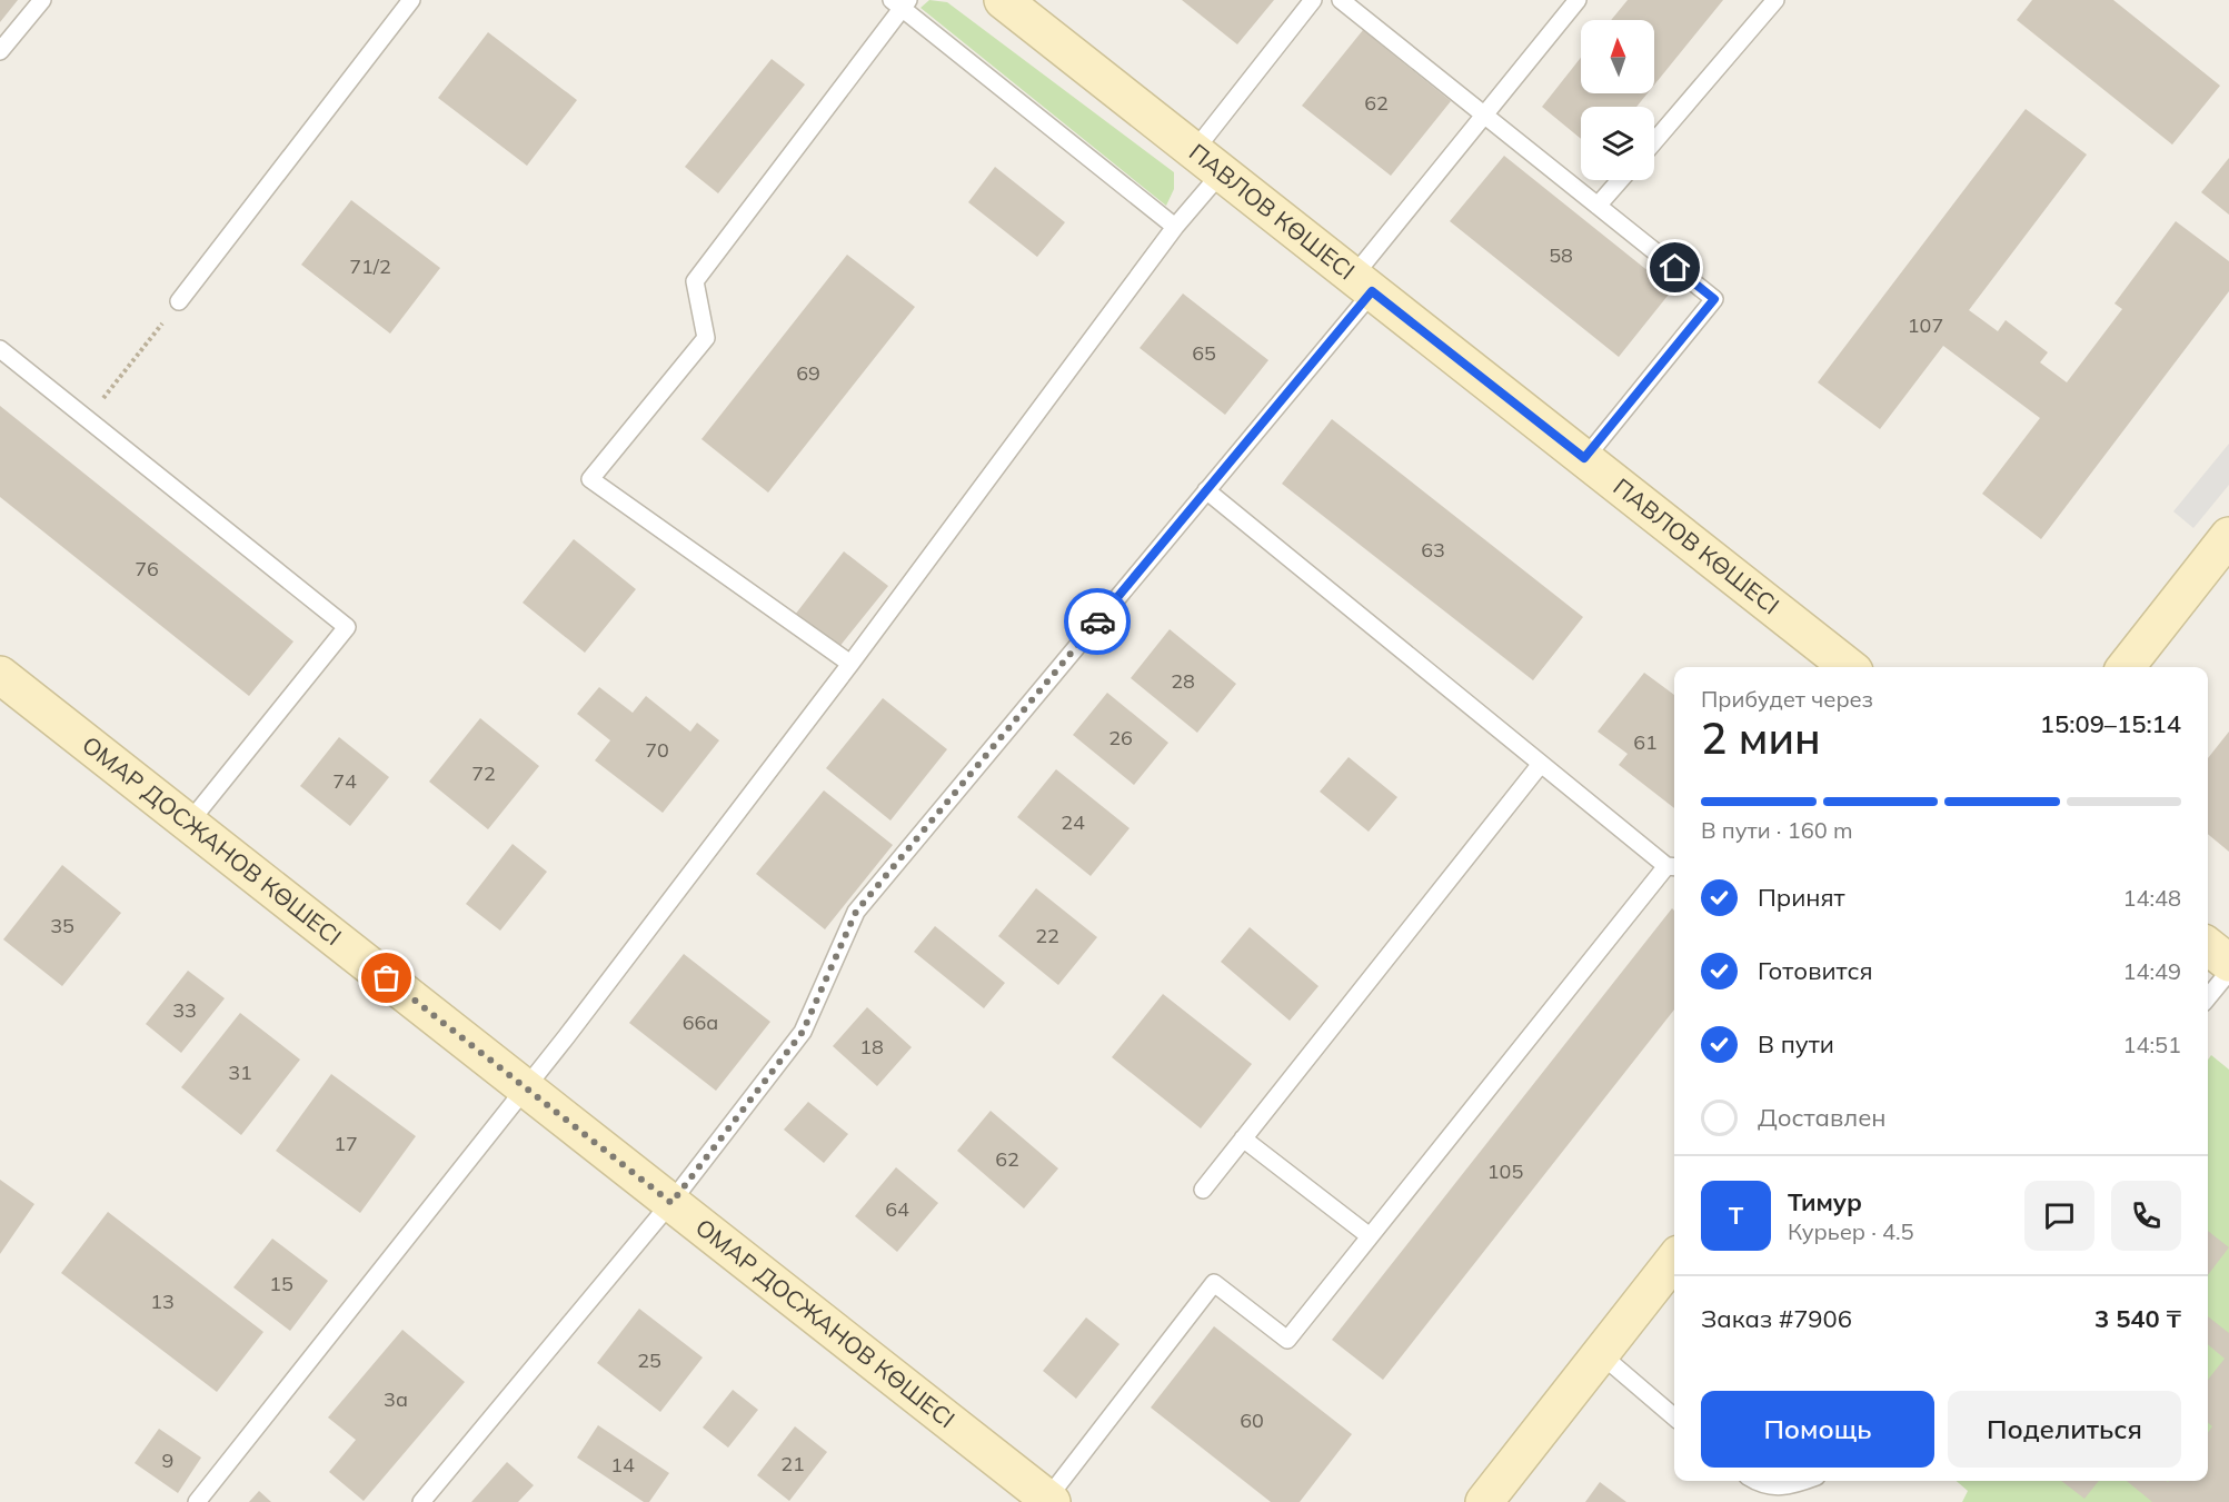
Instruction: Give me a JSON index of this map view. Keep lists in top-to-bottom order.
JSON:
{
  "streets": {
    "street": ["ПАВЛОВ КӨШЕСІ", "ОМАР ДОСЖАНОВ КӨШЕСІ"]
  },
  "house_numbers": [
    "62",
    "58",
    "71/2",
    "107",
    "65",
    "69",
    "63",
    "76",
    "28",
    "26",
    "61",
    "70",
    "72",
    "74",
    "24",
    "35",
    "22",
    "33",
    "66а",
    "18",
    "31",
    "17",
    "62",
    "105",
    "64",
    "15",
    "13",
    "25",
    "3а",
    "60",
    "9",
    "21",
    "14"
  ],
  "north": "top",
  "page": {
    "heading": ["2 мин", "Прибудет через", "15:09–15:14"],
    "panel": [
      "Тимур",
      "Курьер · 4.5",
      "Заказ #7906",
      "3 540 ₸"
    ],
    "bar": "В пути · 160 m",
    "list": [
      ["Принят", "14:48"],
      ["Готовится", "14:49"],
      ["В пути", "14:51"],
      "Доставлен"
    ],
    "round": "Т",
    "buttons": ["Помощь", "Поделиться"]
  }
}
